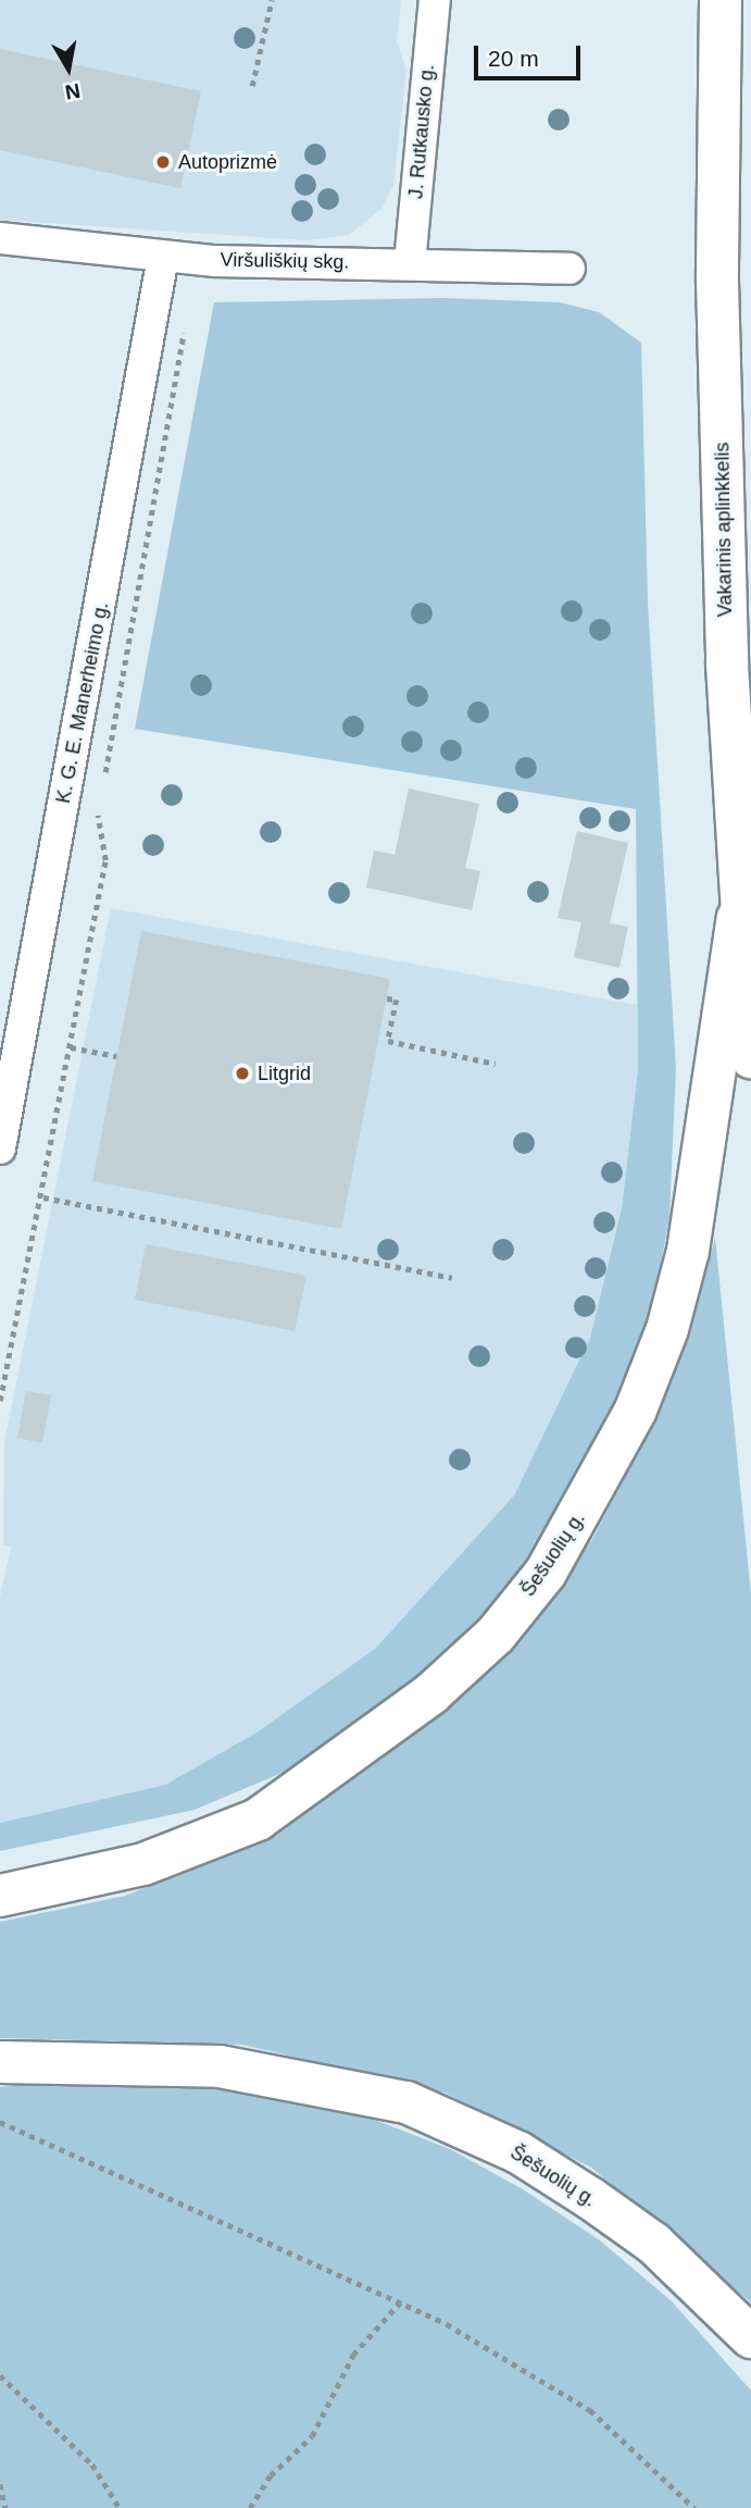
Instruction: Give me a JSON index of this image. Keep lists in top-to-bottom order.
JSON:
{
  "streets": {
    "highway": ["Vakarinis aplinkkelis", "Šešuolių g."],
    "street": ["J. Rutkausko g.", "Viršuliškių skg.", "K. G. E. Manerheimo g."]
  },
  "crossings": [
    ["J. Rutkausko g.", "Viršuliškių skg."],
    ["Viršuliškių skg.", "K. G. E. Manerheimo g."],
    ["Vakarinis aplinkkelis", "Šešuolių g."]
  ],
  "places": ["Autoprizmė", "Litgrid"],
  "scale_bar": "20 m",
  "north": "bottom"
}
